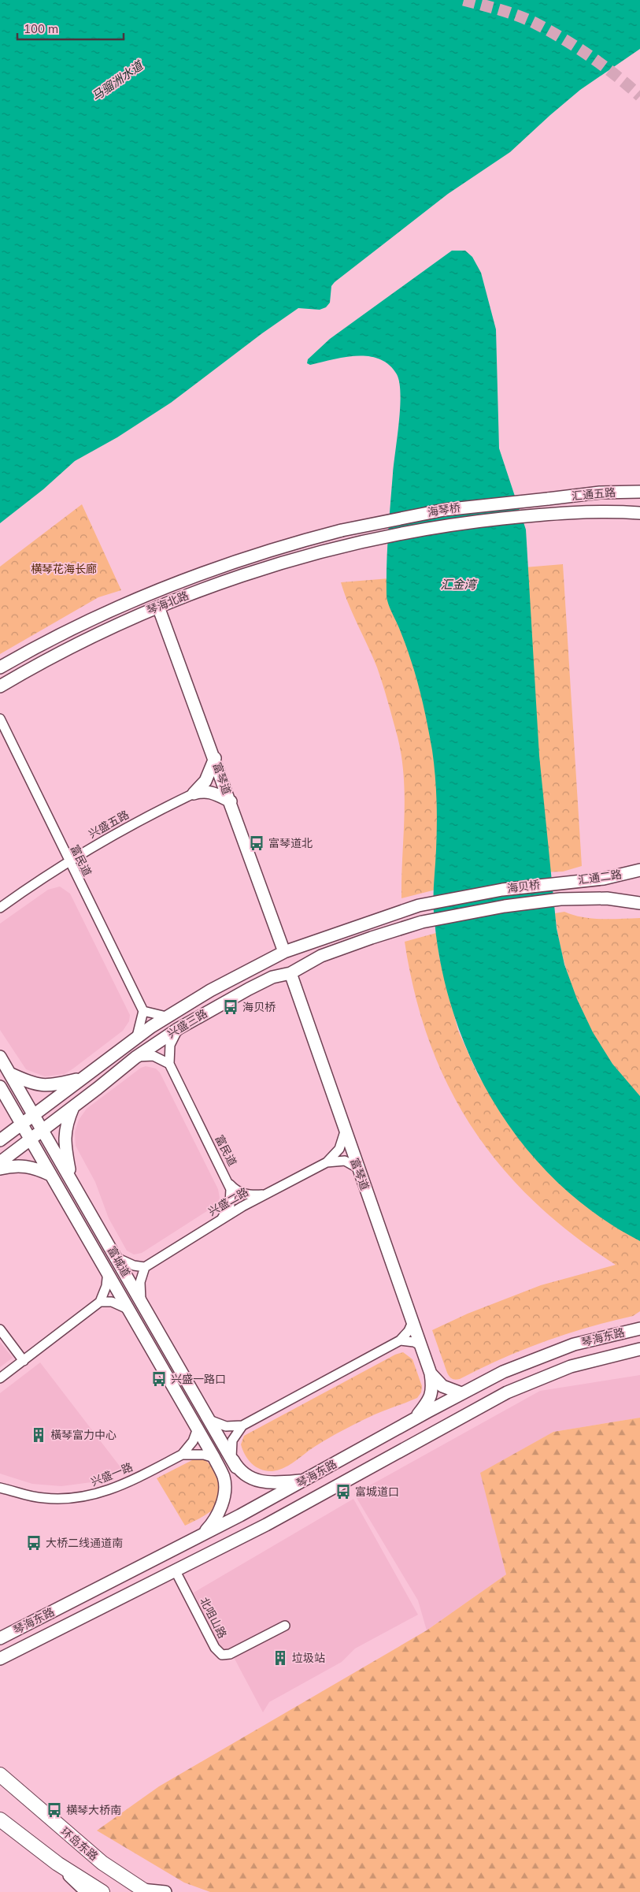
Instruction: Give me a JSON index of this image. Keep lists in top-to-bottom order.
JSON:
{
  "streets": {
    "main road": ["环岛东路"],
    "street": [
      "汇通五路",
      "海琴桥",
      "琴海北路",
      "富琴道",
      "兴盛五路",
      "富民道",
      "汇通二路",
      "海贝桥",
      "兴盛三路",
      "兴盛二路",
      "富城道",
      "琴海东路",
      "兴盛一路",
      "北咀山路"
    ]
  },
  "crossings": [
    ["汇通五路", "海琴桥"],
    ["海琴桥", "琴海北路"],
    ["琴海北路", "富琴道"],
    ["富琴道", "兴盛三路"],
    ["富琴道", "兴盛二路"],
    ["兴盛五路", "富民道"],
    ["富民道", "兴盛二路"],
    ["汇通二路", "海贝桥"],
    ["海贝桥", "兴盛三路"],
    ["兴盛三路", "富城道"],
    ["富城道", "琴海东路"],
    ["琴海东路", "北咀山路"]
  ],
  "water": ["马骝洲水道", "汇金湾"],
  "parks": ["横琴花海长廊"],
  "places": {
    "bus stop": [
      "富琴道北",
      "海贝桥",
      "兴盛一路口",
      "富城道口",
      "大桥二线通道南",
      "横琴大桥南"
    ],
    "building": ["橫琴富力中心", "垃圾站"]
  },
  "scale_bar": "100 m"
}
